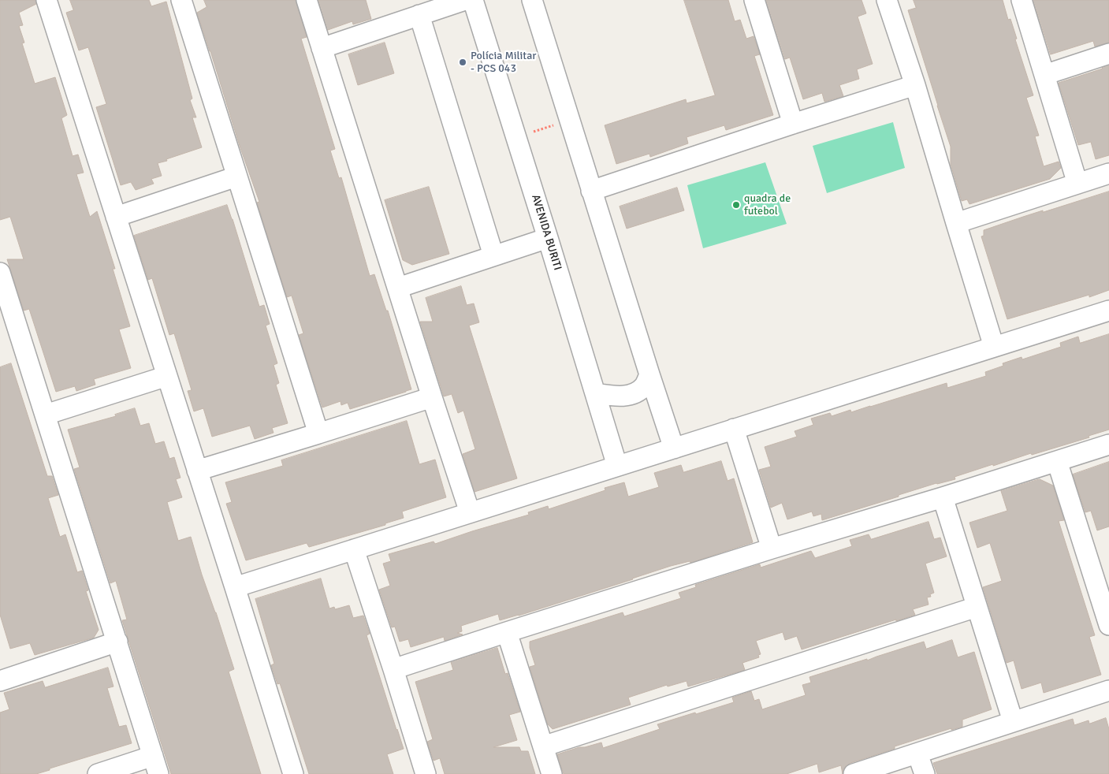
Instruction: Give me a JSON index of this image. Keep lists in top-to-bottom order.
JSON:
{
  "streets": {
    "street": ["AVENIDA BURITI"]
  },
  "places": ["Polícia Militar - PCS 043", "quadra de futebol"]
}
